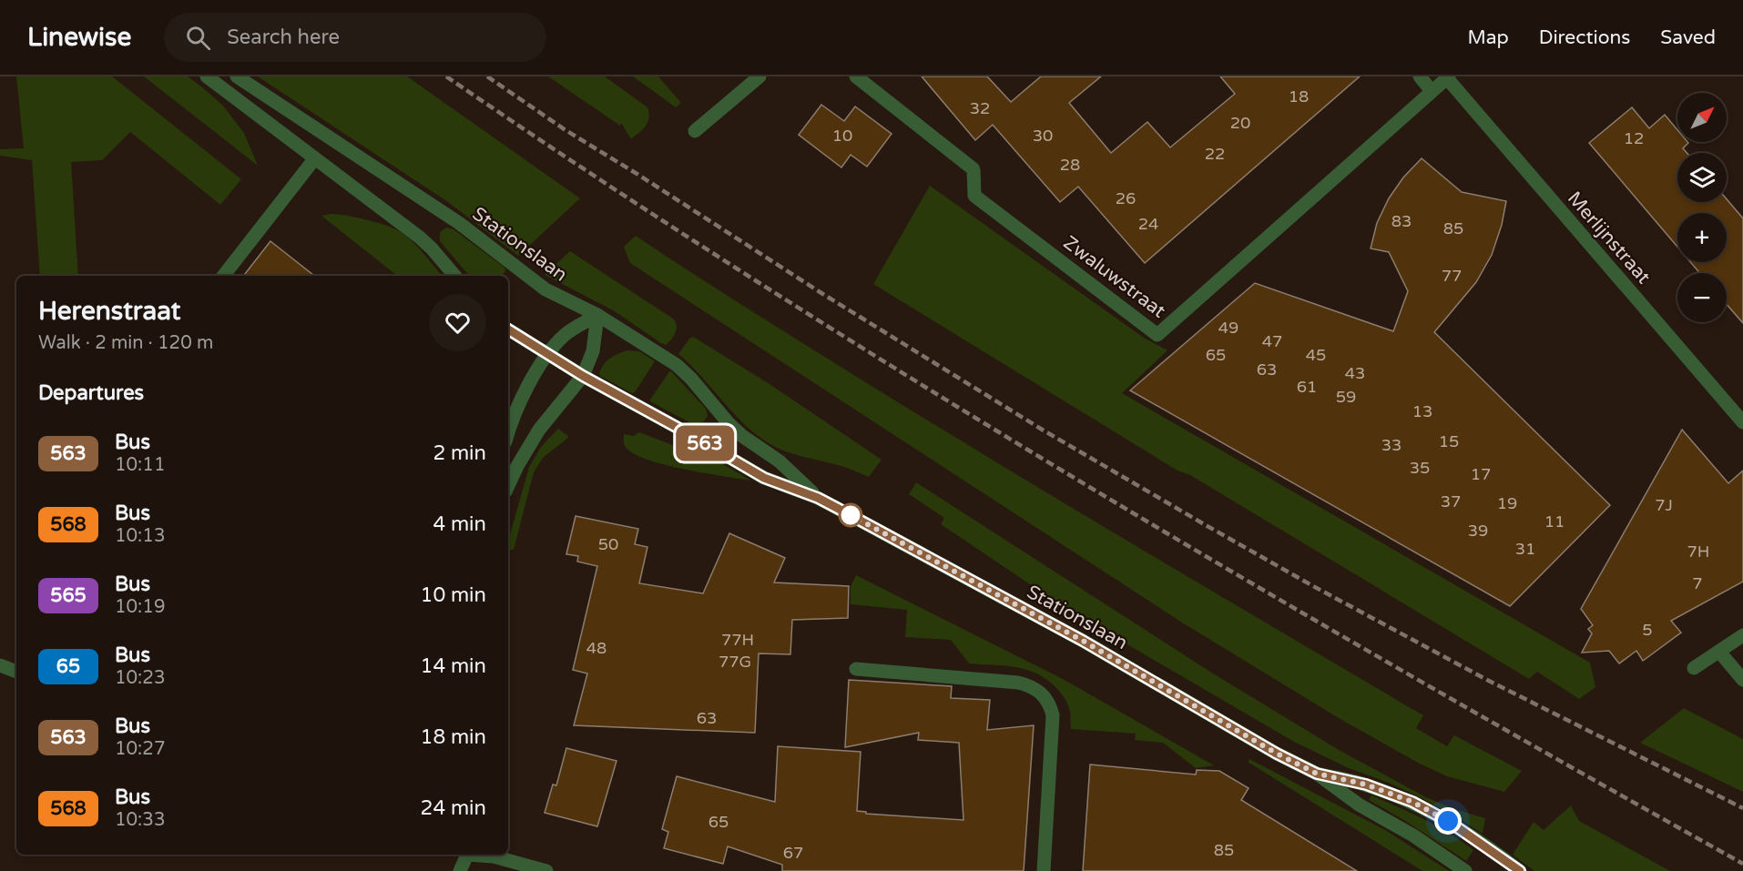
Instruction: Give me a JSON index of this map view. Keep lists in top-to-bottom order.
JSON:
{
  "streets": {
    "street": ["Merlijnstraat", "Stationslaan", "Zwaluwstraat"]
  },
  "crossings": [
    ["Merlijnstraat", "Zwaluwstraat"]
  ],
  "lines": ["bus line 563"],
  "house_numbers": [
    "18",
    "32",
    "20",
    "10",
    "30",
    "12",
    "22",
    "28",
    "26",
    "83",
    "24",
    "85",
    "77",
    "49",
    "47",
    "65",
    "45",
    "63",
    "43",
    "61",
    "59",
    "13",
    "15",
    "33",
    "35",
    "17",
    "37",
    "19",
    "7J",
    "11",
    "39",
    "50",
    "31",
    "7H",
    "7",
    "5",
    "77H",
    "48",
    "77G",
    "63",
    "65",
    "85",
    "67"
  ],
  "north": "top right",
  "page": {
    "header": "Linewise",
    "search": "Search here",
    "nav": ["Map", "Directions", "Saved"],
    "on_map": "563",
    "map_buttons": ["+", "−"],
    "heading": [
      ["Herenstraat", "Walk · 2 min · 120 m"],
      "Departures"
    ],
    "list": [
      {
        "mark": "563",
        "name": "Bus",
        "note": "10:11",
        "value": "2 min"
      },
      {
        "mark": "568",
        "name": "Bus",
        "note": "10:13",
        "value": "4 min"
      },
      {
        "mark": "565",
        "name": "Bus",
        "note": "10:19",
        "value": "10 min"
      },
      {
        "mark": "65",
        "name": "Bus",
        "note": "10:23",
        "value": "14 min"
      },
      {
        "mark": "563",
        "name": "Bus",
        "note": "10:27",
        "value": "18 min"
      },
      {
        "mark": "568",
        "name": "Bus",
        "note": "10:33",
        "value": "24 min"
      }
    ]
  }
}
